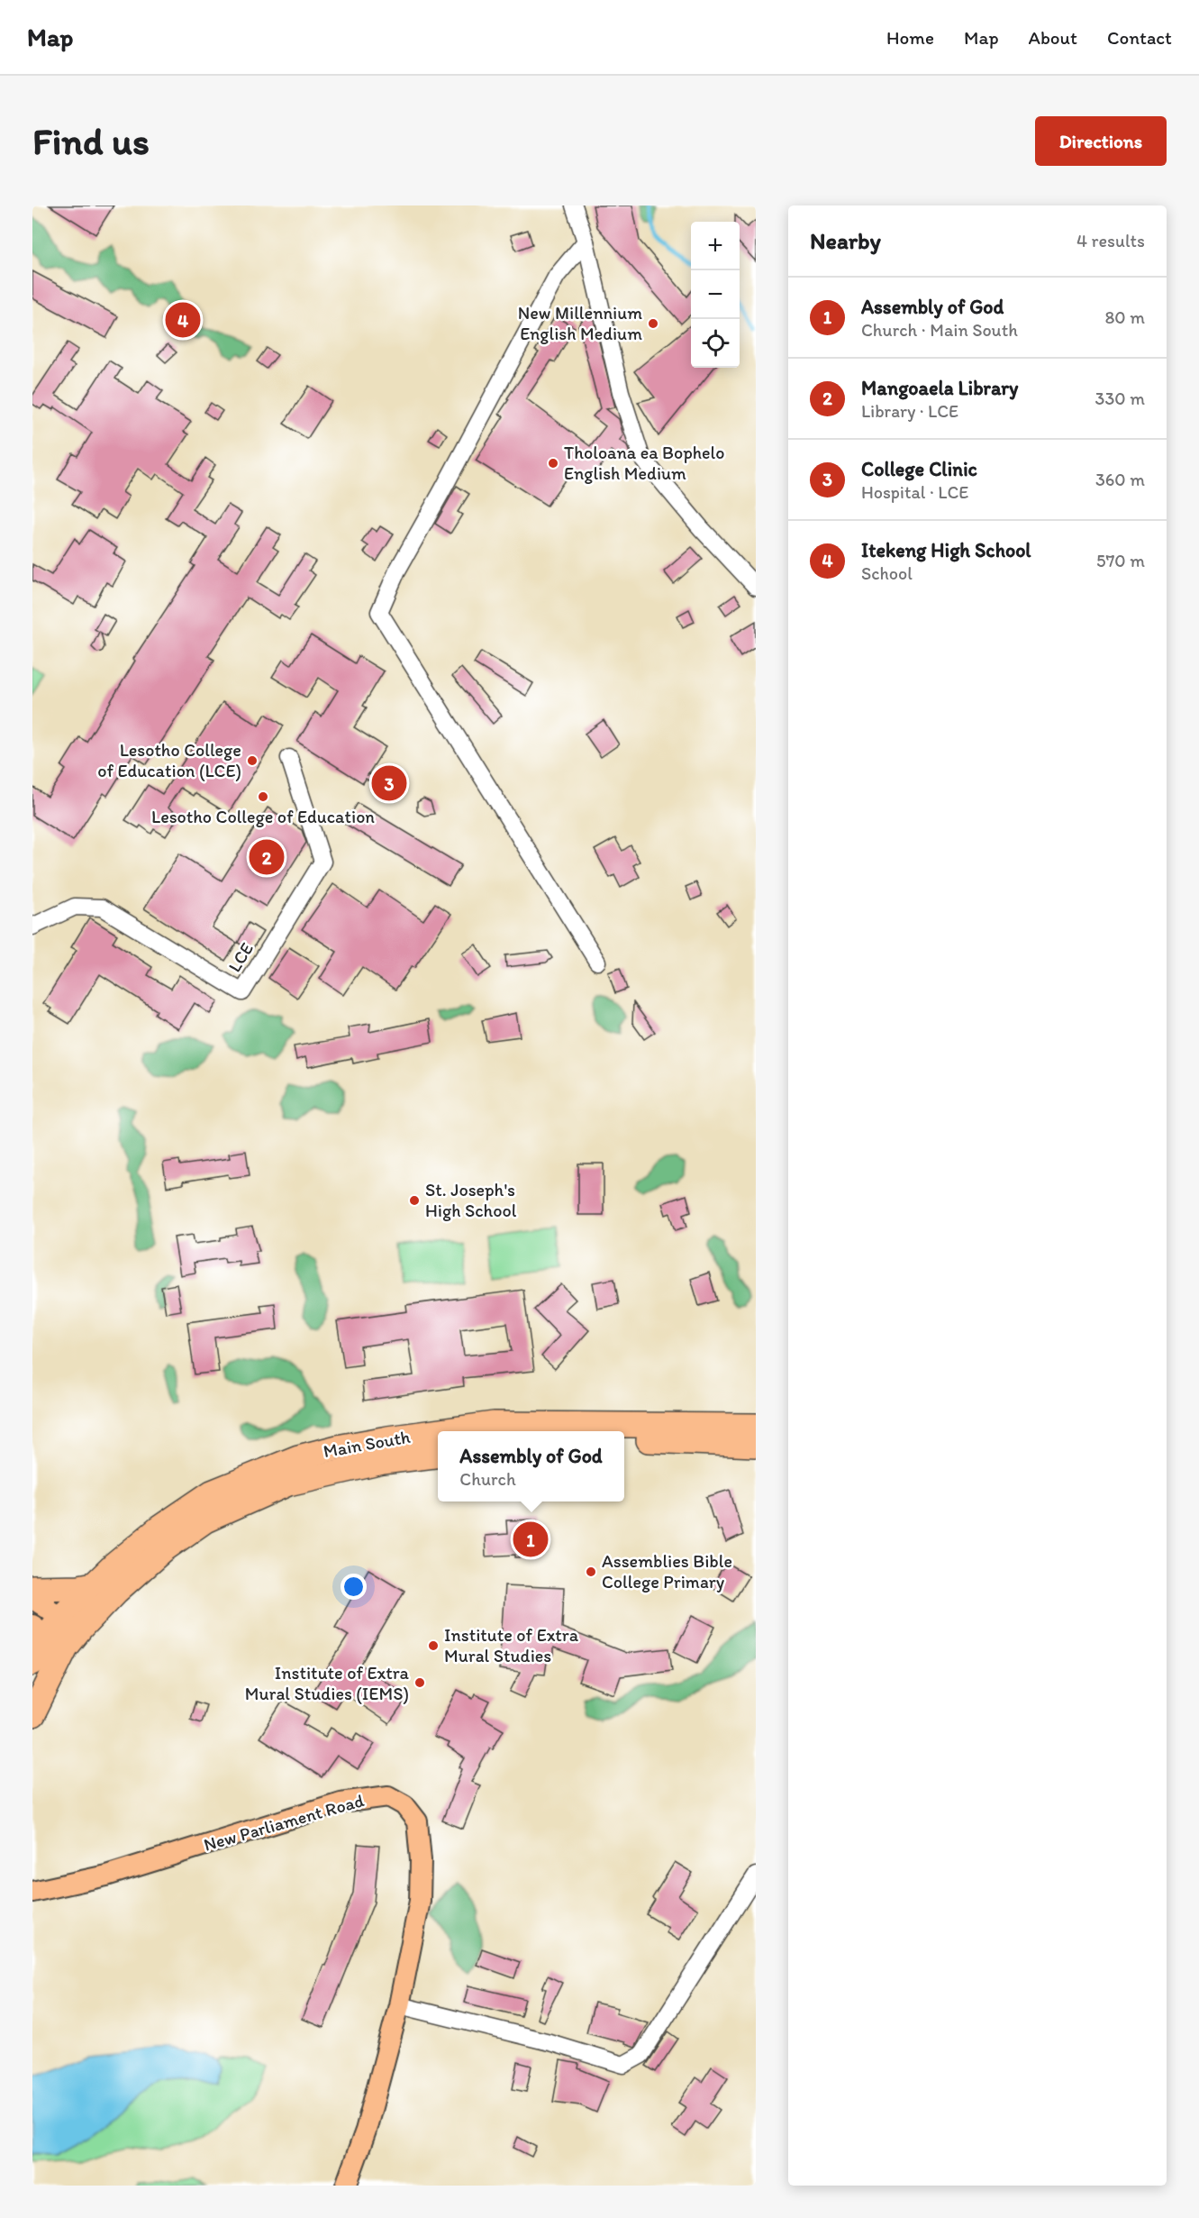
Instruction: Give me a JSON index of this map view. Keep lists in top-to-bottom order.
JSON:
{
  "streets": {
    "highway": ["Main South"],
    "main road": ["New Parliament Road"],
    "street": ["LCE"]
  },
  "places": [
    "New Millennium English Medium",
    "Tholoana ea Bophelo English Medium",
    "Lesotho College of Education (LCE)",
    "Lesotho College of Education",
    "St. Joseph's High School",
    "Assemblies Bible College Primary",
    "Institute of Extra Mural Studies",
    "Institute of Extra Mural Studies (IEMS)"
  ],
  "page": {
    "header": "Map",
    "nav": [
      "Home",
      "Map",
      "About",
      "Contact"
    ],
    "buttons": "Directions",
    "title": "Find us",
    "heading": ["Nearby", "4 results"],
    "map_buttons": ["+", "−"],
    "list": [
      {
        "mark": "1",
        "name": "Assembly of God",
        "note": "Church · Main South",
        "value": "80 m"
      },
      {
        "mark": "2",
        "name": "Mangoaela Library",
        "note": "Library · LCE",
        "value": "330 m"
      },
      {
        "mark": "3",
        "name": "College Clinic",
        "note": "Hospital · LCE",
        "value": "360 m"
      },
      {
        "mark": "4",
        "name": "Itekeng High School",
        "note": "School",
        "value": "570 m"
      }
    ],
    "pins": [
      "4",
      "3",
      "2",
      "1"
    ],
    "popup": ["Assembly of God", "Church"]
  }
}
